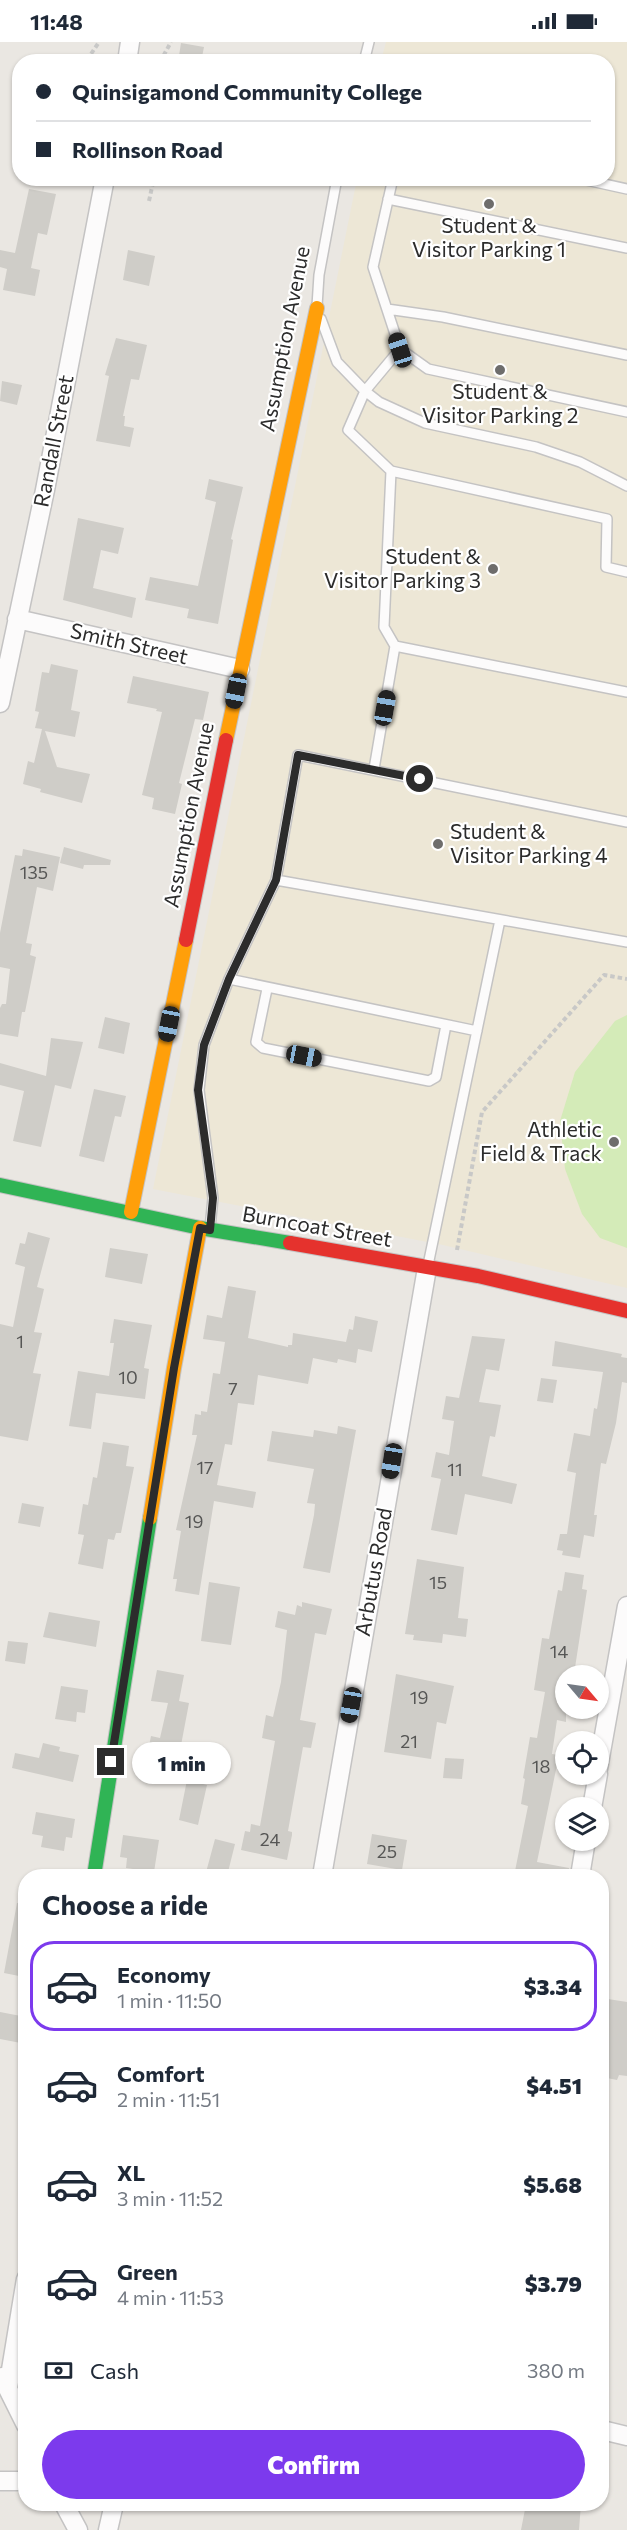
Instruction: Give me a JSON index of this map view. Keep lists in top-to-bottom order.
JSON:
{
  "streets": {
    "street": [
      "Assumption Avenue",
      "Randall Street",
      "Smith Street",
      "Burncoat Street",
      "Arbutus Road"
    ]
  },
  "crossings": [
    ["Assumption Avenue", "Smith Street"],
    ["Assumption Avenue", "Burncoat Street"],
    ["Randall Street", "Smith Street"],
    ["Burncoat Street", "Arbutus Road"]
  ],
  "places": [
    "Student & Visitor Parking 1",
    "Student & Visitor Parking 2",
    "Student & Visitor Parking 3",
    "Student & Visitor Parking 4",
    "Athletic Field & Track"
  ],
  "house_numbers": [
    "135",
    "1",
    "10",
    "7",
    "17",
    "11",
    "19",
    "15",
    "14",
    "19",
    "21",
    "18",
    "24",
    "25"
  ],
  "north": "bottom right",
  "page": {
    "status": "11:48",
    "banner": ["Quinsigamond Community College", "Rollinson Road"],
    "bubble": "1 min",
    "heading": "Choose a ride",
    "list": [
      {
        "name": "Economy",
        "note": "1 min · 11:50",
        "value": "$3.34"
      },
      {
        "name": "Comfort",
        "note": "2 min · 11:51",
        "value": "$4.51"
      },
      {
        "name": "XL",
        "note": "3 min · 11:52",
        "value": "$5.68"
      },
      {
        "name": "Green",
        "note": "4 min · 11:53",
        "value": "$3.79"
      }
    ],
    "pay": ["Cash", "380 m"],
    "buttons": "Confirm"
  }
}
